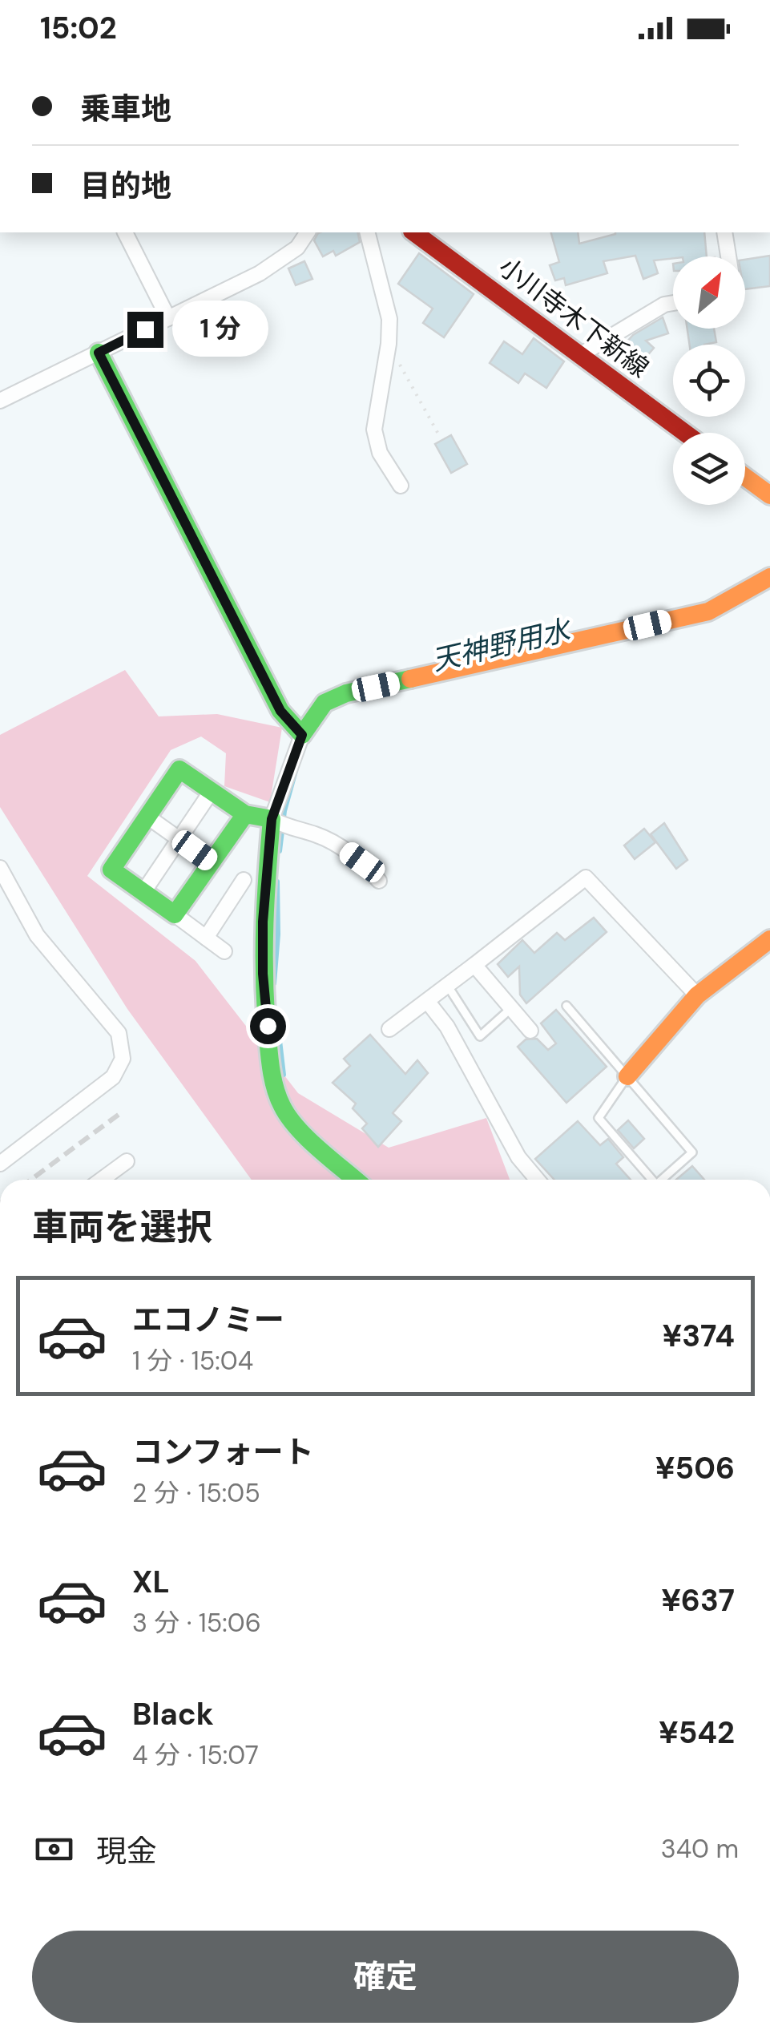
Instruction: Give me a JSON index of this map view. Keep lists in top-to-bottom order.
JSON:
{
  "streets": {
    "street": ["小川寺木下新線"]
  },
  "water": ["天神野用水"],
  "north": "top right",
  "page": {
    "status": "15:02",
    "banner": ["乗車地", "目的地"],
    "bubble": "1 分",
    "heading": "車両を選択",
    "list": [
      {
        "name": "エコノミー",
        "note": "1 分 · 15:04",
        "value": "¥374"
      },
      {
        "name": "コンフォート",
        "note": "2 分 · 15:05",
        "value": "¥506"
      },
      {
        "name": "XL",
        "note": "3 分 · 15:06",
        "value": "¥637"
      },
      {
        "name": "Black",
        "note": "4 分 · 15:07",
        "value": "¥542"
      }
    ],
    "pay": ["現金", "340 m"],
    "buttons": "確定"
  }
}
